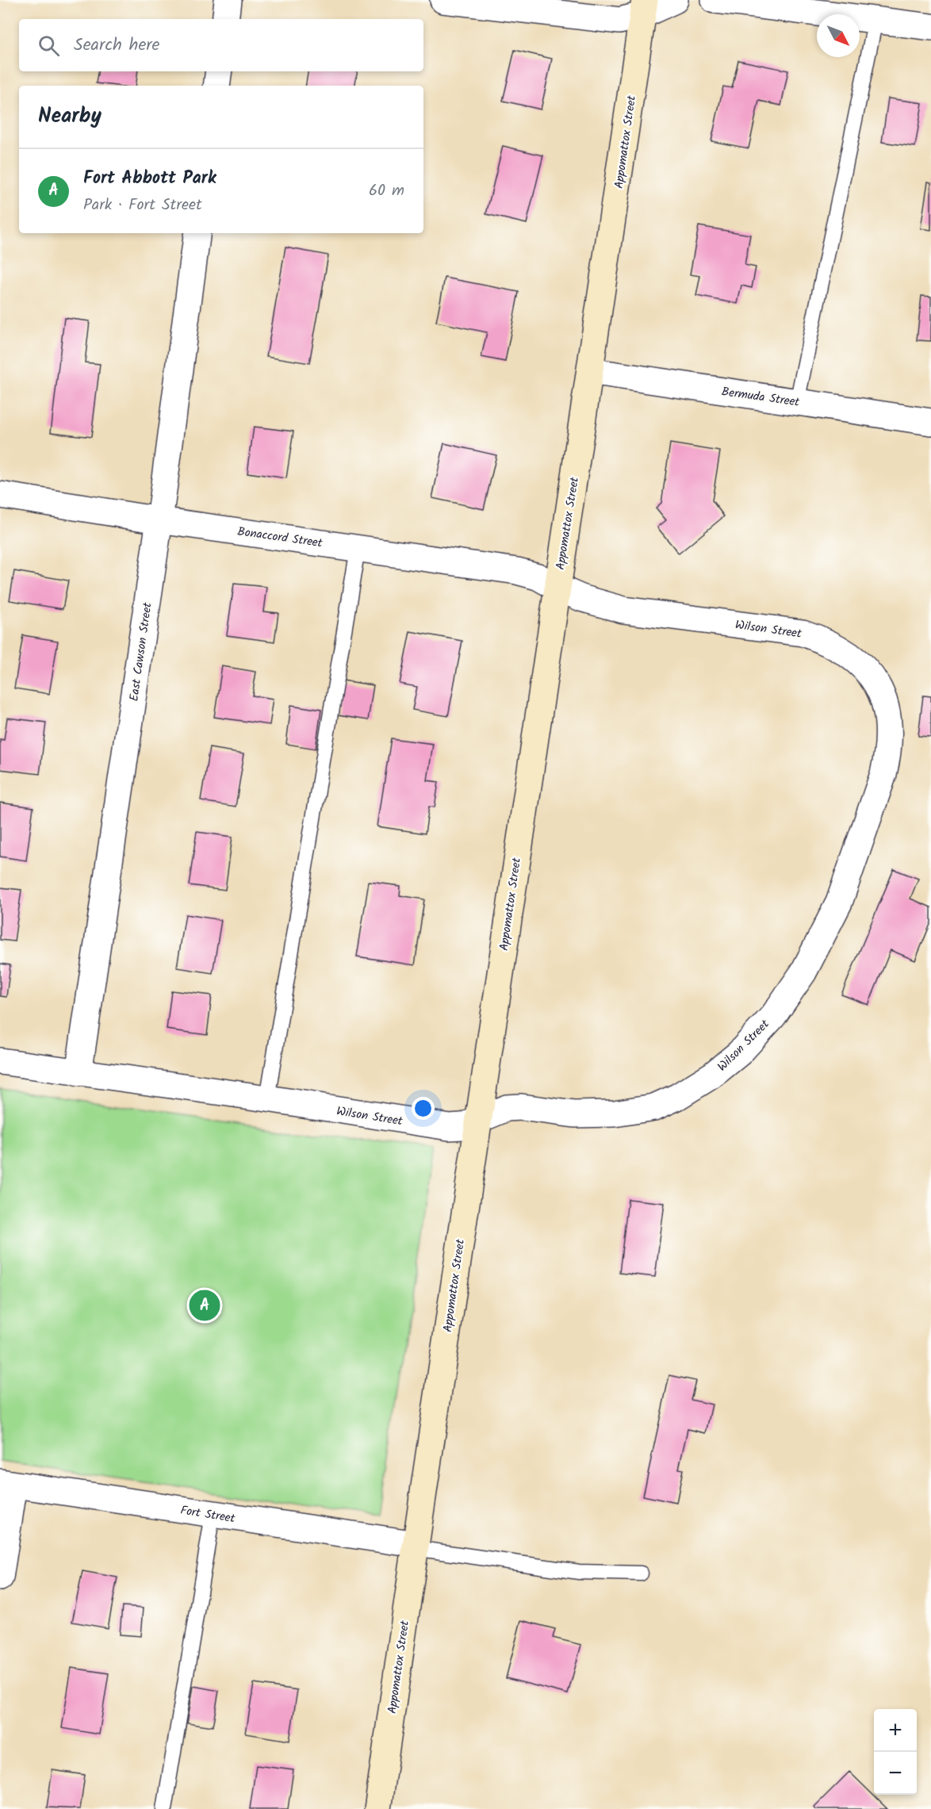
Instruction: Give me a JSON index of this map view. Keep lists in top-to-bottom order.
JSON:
{
  "streets": {
    "street": [
      "Appomattox Street",
      "Bermuda Street",
      "Bonaccord Street",
      "Wilson Street",
      "East Cawson Street",
      "Fort Street"
    ]
  },
  "crossings": [
    ["Appomattox Street", "Bermuda Street"],
    ["Appomattox Street", "Bonaccord Street"],
    ["Appomattox Street", "Wilson Street"],
    ["Appomattox Street", "Fort Street"],
    ["Bonaccord Street", "Wilson Street"],
    ["Bonaccord Street", "East Cawson Street"],
    ["Wilson Street", "East Cawson Street"]
  ],
  "north": "bottom right",
  "page": {
    "search": "Search here",
    "heading": "Nearby",
    "list": [
      {
        "mark": "A",
        "name": "Fort Abbott Park",
        "note": "Park · Fort Street",
        "value": "60 m"
      }
    ],
    "pins": "A",
    "map_buttons": ["+", "−"]
  }
}
